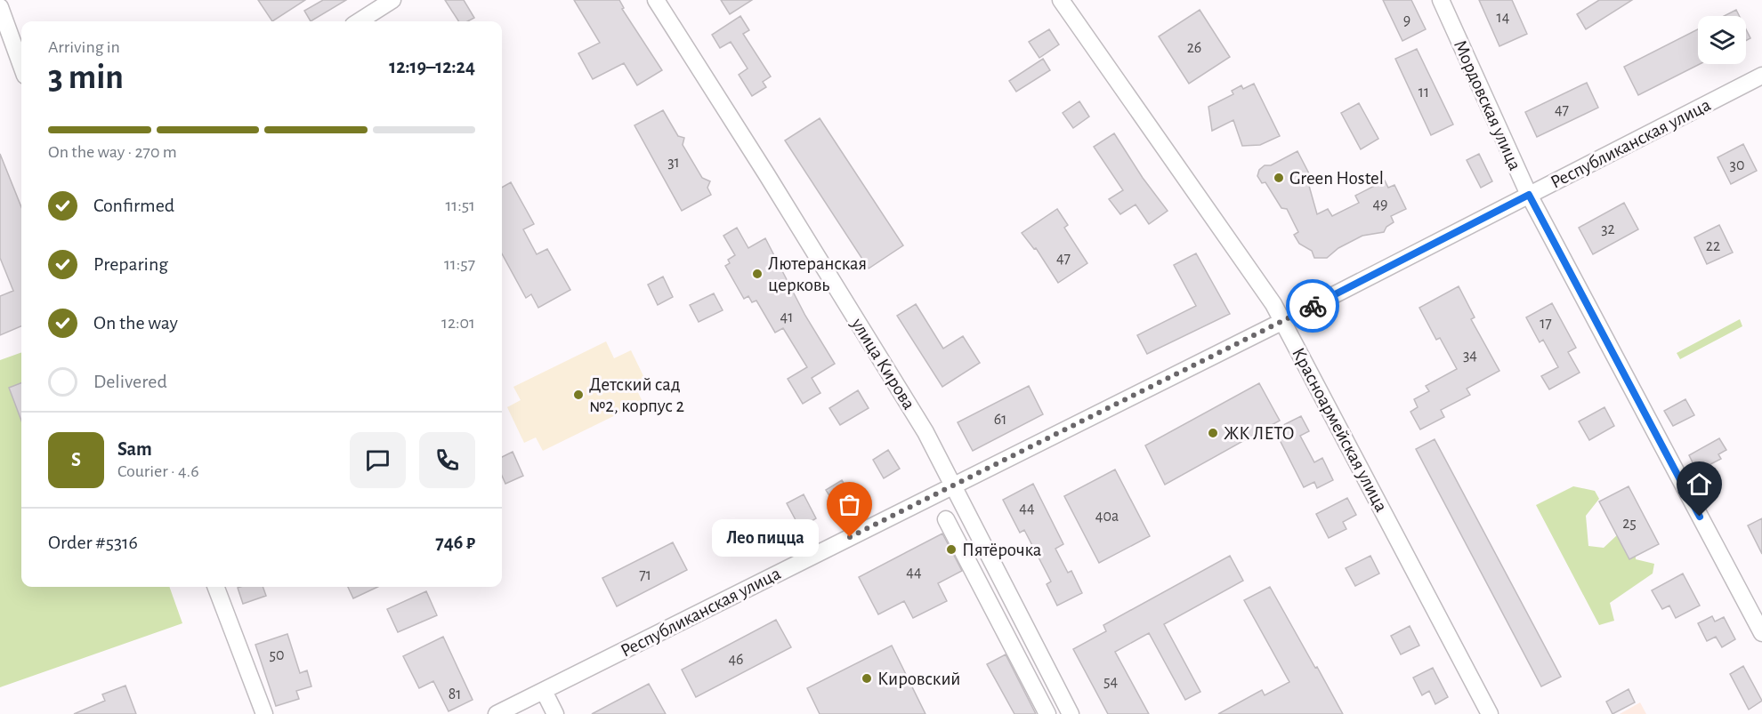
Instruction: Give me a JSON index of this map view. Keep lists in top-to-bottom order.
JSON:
{
  "streets": {
    "street": [
      "Мордовская улица",
      "Республиканская улица",
      "улица Кирова",
      "Красноармейская улица"
    ]
  },
  "crossings": [
    ["Мордовская улица", "Республиканская улица"],
    ["Республиканская улица", "улица Кирова"],
    ["Республиканская улица", "Красноармейская улица"]
  ],
  "places": [
    "Green Hostel",
    "Лютеранская церковь",
    "Детский сад №2, корпус 2",
    "ЖК ЛЕТО",
    "Лео пицца",
    "Пятёрочка",
    "Кировский"
  ],
  "house_numbers": [
    "14",
    "9",
    "26",
    "11",
    "47",
    "31",
    "30",
    "49",
    "32",
    "22",
    "47",
    "41",
    "17",
    "34",
    "61",
    "44",
    "40а",
    "25",
    "44",
    "71",
    "50",
    "46",
    "54",
    "81"
  ],
  "page": {
    "heading": ["3 min", "Arriving in", "12:19–12:24"],
    "panel": [
      "Sam",
      "Courier · 4.6",
      "Order #5316",
      "746 ₽"
    ],
    "bar": "On the way · 270 m",
    "list": [
      ["Confirmed", "11:51"],
      ["Preparing", "11:57"],
      ["On the way", "12:01"],
      "Delivered"
    ],
    "round": "S",
    "bubble": "Лео пицца"
  }
}
